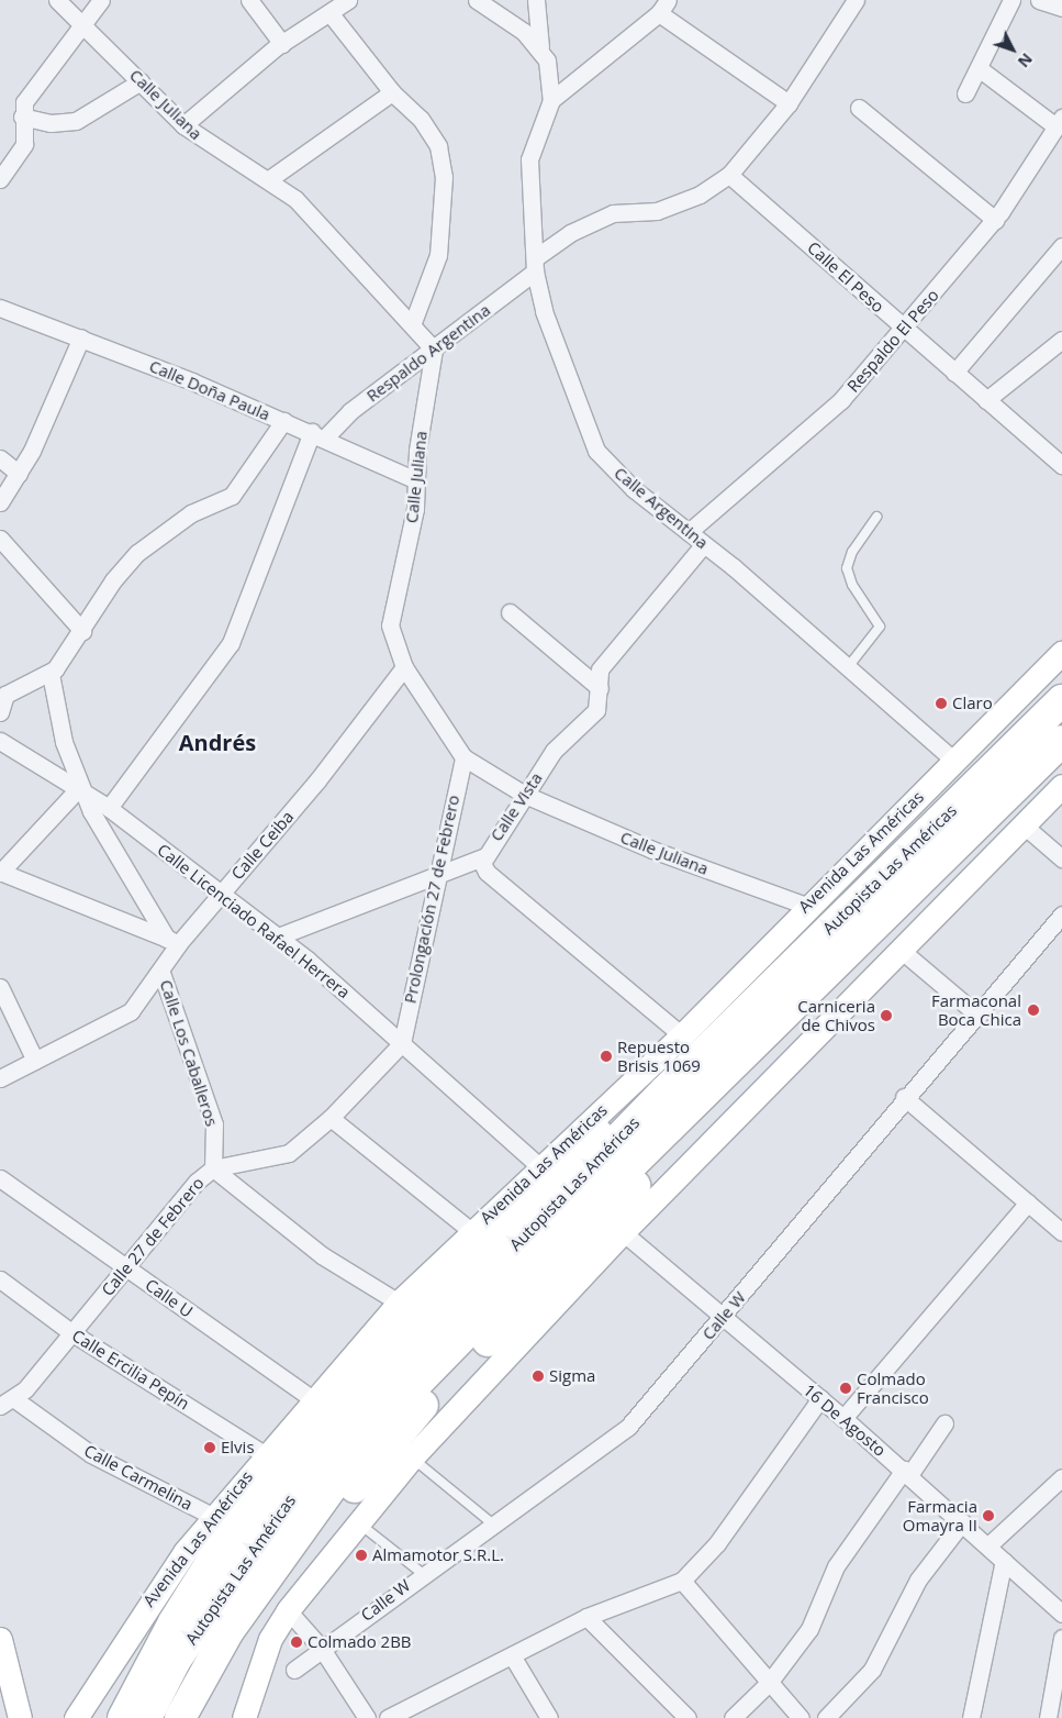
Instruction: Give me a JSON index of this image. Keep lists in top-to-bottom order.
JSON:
{
  "streets": {
    "highway": ["Autopista Las Américas"],
    "street": [
      "Calle Juliana",
      "Calle El Peso",
      "Respaldo El Peso",
      "Respaldo Argentina",
      "Calle Doña Paula",
      "Calle Argentina",
      "Calle Vista",
      "Calle Ceiba",
      "Avenida Las Américas",
      "Prolongación 27 de Febrero",
      "Calle Licenciado Rafael Herrera",
      "Calle Los Caballeros",
      "Calle 27 de Febrero",
      "Calle U",
      "Calle W",
      "Calle Ercilia Pepín",
      "16 De Agosto",
      "Calle Carmelina"
    ]
  },
  "crossings": [
    ["Calle Juliana", "Respaldo Argentina"],
    ["Calle Juliana", "Calle Doña Paula"],
    ["Calle Juliana", "Calle Vista"],
    ["Calle Juliana", "Calle Ceiba"],
    ["Calle Juliana", "Avenida Las Américas"],
    ["Calle Juliana", "Prolongación 27 de Febrero"],
    ["Calle El Peso", "Respaldo El Peso"],
    ["Calle El Peso", "Respaldo Argentina"],
    ["Respaldo El Peso", "Calle Argentina"],
    ["Respaldo Argentina", "Calle Doña Paula"],
    ["Respaldo Argentina", "Calle Argentina"],
    ["Calle Argentina", "Calle Vista"],
    ["Calle Argentina", "Avenida Las Américas"],
    ["Calle Vista", "Avenida Las Américas"],
    ["Calle Ceiba", "Calle Licenciado Rafael Herrera"],
    ["Calle Ceiba", "Calle Los Caballeros"],
    ["Avenida Las Américas", "Calle Licenciado Rafael Herrera"],
    ["Avenida Las Américas", "Calle U"],
    ["Avenida Las Américas", "Calle Ercilia Pepín"],
    ["Avenida Las Américas", "Calle Carmelina"],
    ["Prolongación 27 de Febrero", "Calle Licenciado Rafael Herrera"],
    ["Prolongación 27 de Febrero", "Calle 27 de Febrero"],
    ["Calle Licenciado Rafael Herrera", "Calle 27 de Febrero"],
    ["Calle Los Caballeros", "Calle 27 de Febrero"],
    ["Calle 27 de Febrero", "Calle U"],
    ["Calle 27 de Febrero", "Calle Ercilia Pepín"],
    ["Calle 27 de Febrero", "Calle Carmelina"],
    ["Calle W", "16 De Agosto"]
  ],
  "districts": ["Andrés"],
  "places": [
    "Claro",
    "Farmaconal Boca Chica",
    "Carniceria de Chivos",
    "Repuesto Brisis 1069",
    "Sigma",
    "Colmado Francisco",
    "Elvis",
    "Farmacia Omayra II",
    "Almamotor S.R.L.",
    "Colmado 2BB"
  ],
  "north": "bottom right"
}
